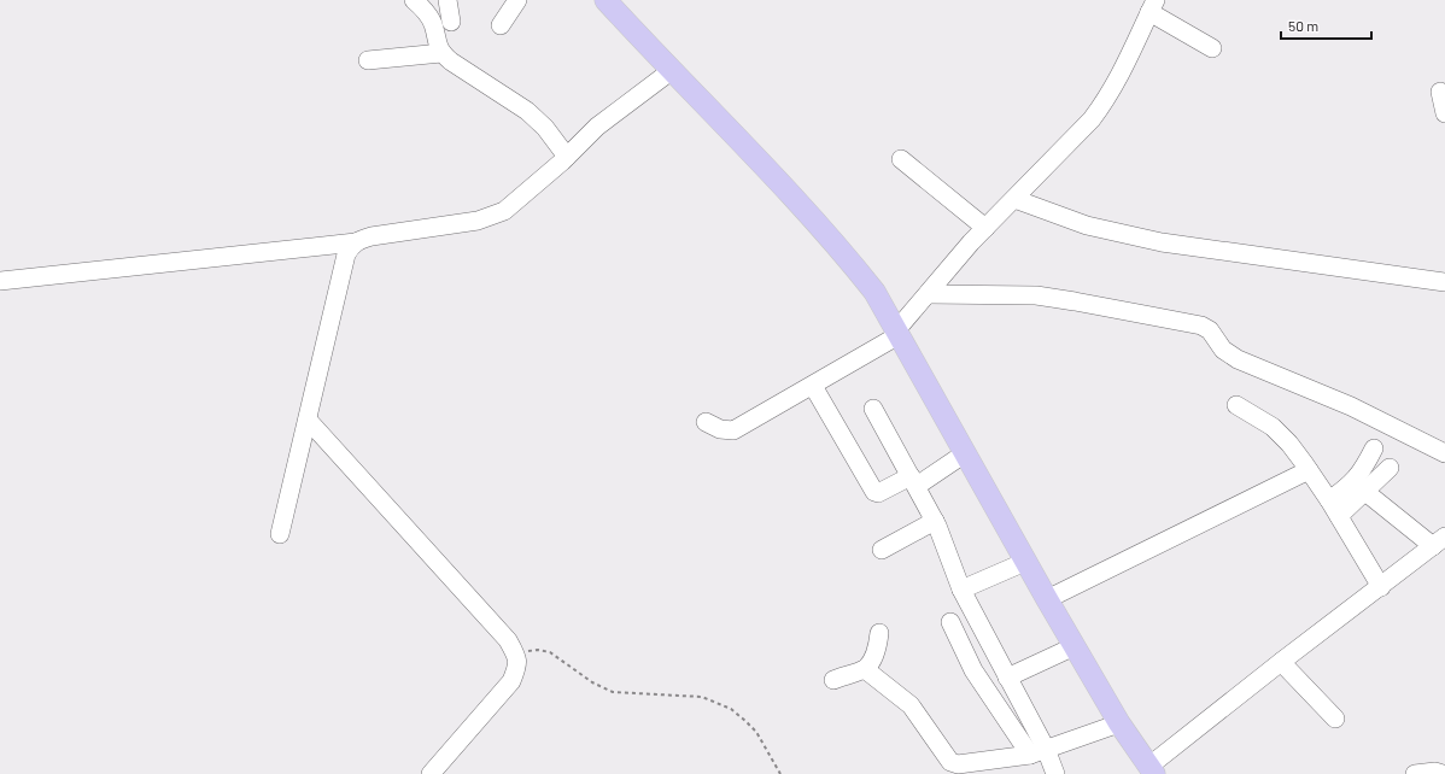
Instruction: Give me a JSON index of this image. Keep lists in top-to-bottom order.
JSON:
{
  "scale_bar": "50 m"
}
